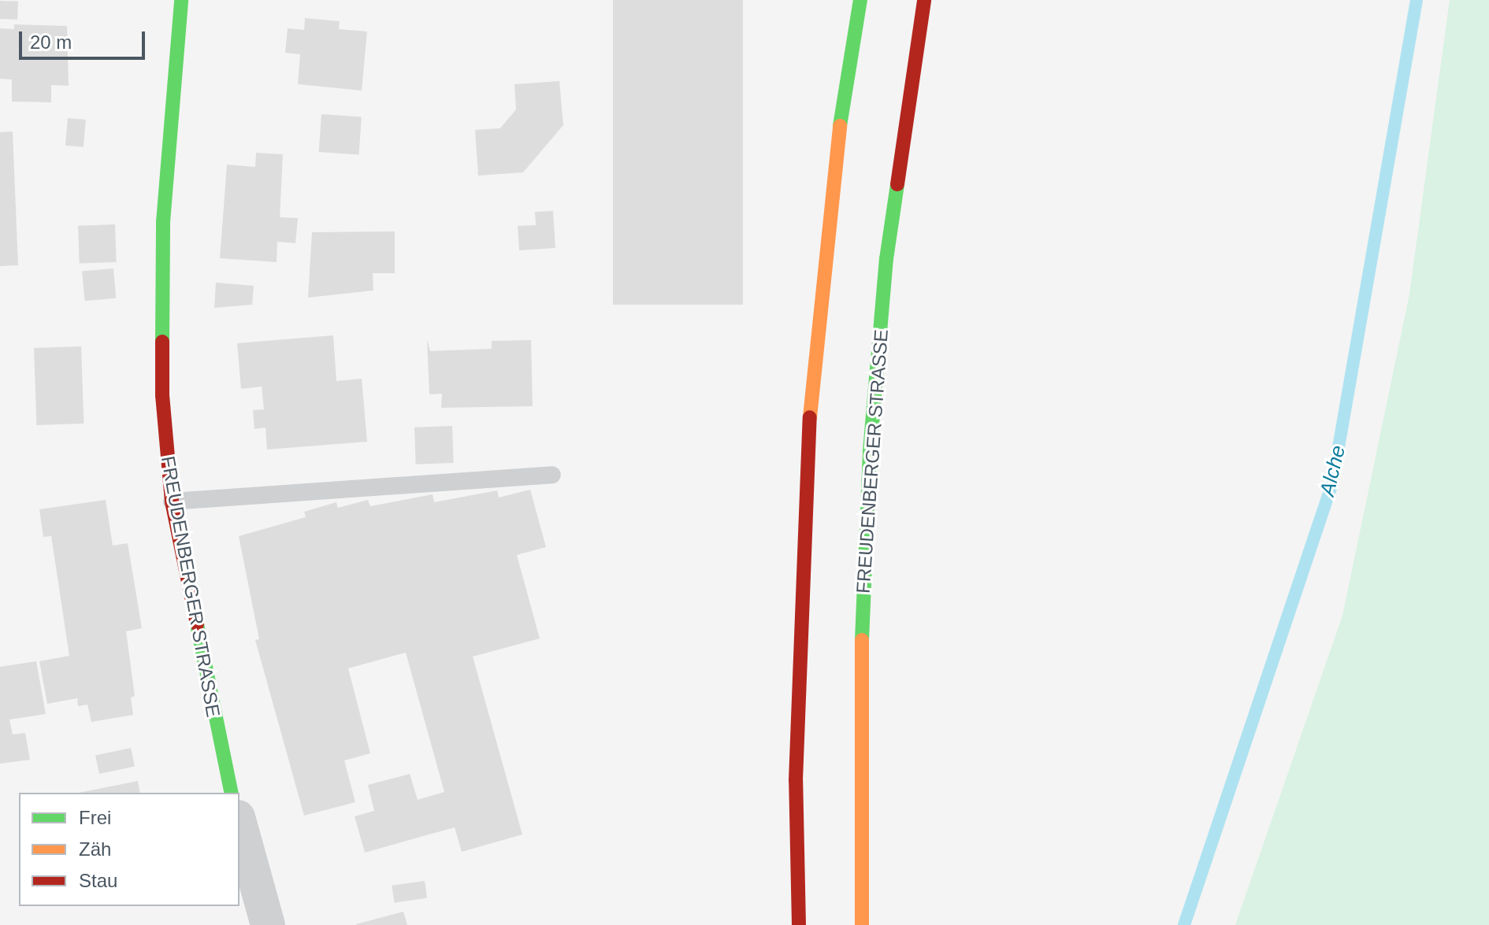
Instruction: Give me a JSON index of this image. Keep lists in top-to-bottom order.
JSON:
{
  "streets": {
    "main road": ["FREUDENBERGER STRASSE"]
  },
  "water": ["Alche"],
  "legend": ["Frei", "Zäh", "Stau"],
  "scale_bar": "20 m"
}
